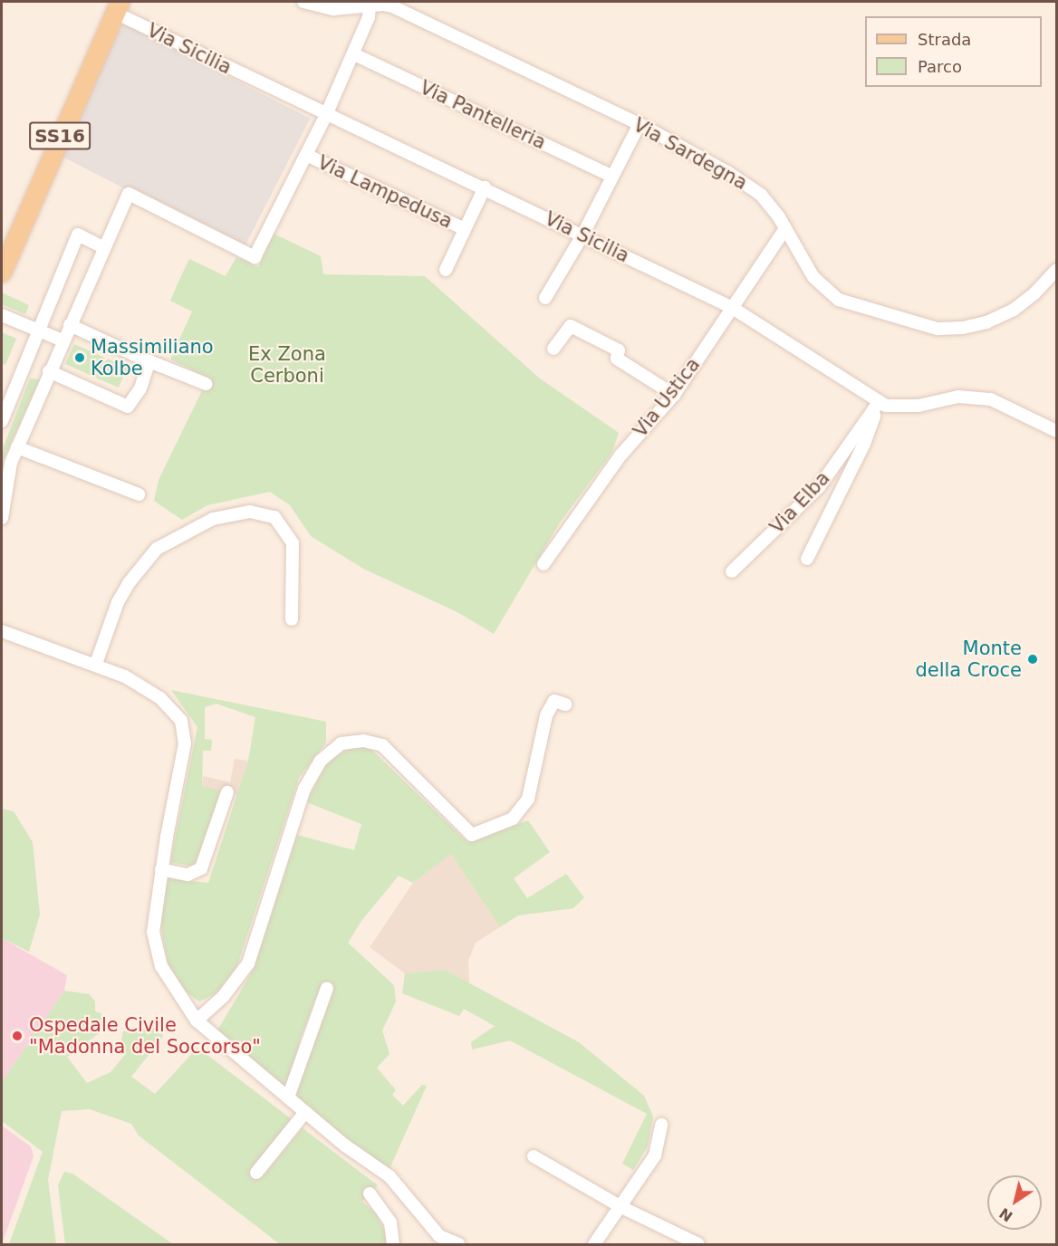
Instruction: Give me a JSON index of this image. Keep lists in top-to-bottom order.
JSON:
{
  "streets": {
    "main road": ["SS16"],
    "street": [
      "Via Sicilia",
      "Via Pantelleria",
      "Via Sardegna",
      "Via Lampedusa",
      "Via Ustica",
      "Via Elba"
    ]
  },
  "crossings": [
    ["Via Sicilia", "SS16"],
    ["Via Sicilia", "Via Ustica"],
    ["Via Sicilia", "Via Elba"],
    ["Via Sardegna", "Via Ustica"]
  ],
  "parks": ["Ex Zona Cerboni"],
  "places": ["Massimiliano Kolbe", "Monte della Croce", "Ospedale Civile \"Madonna del Soccorso\""],
  "legend": ["Strada", "Parco"],
  "north": "bottom left"
}
